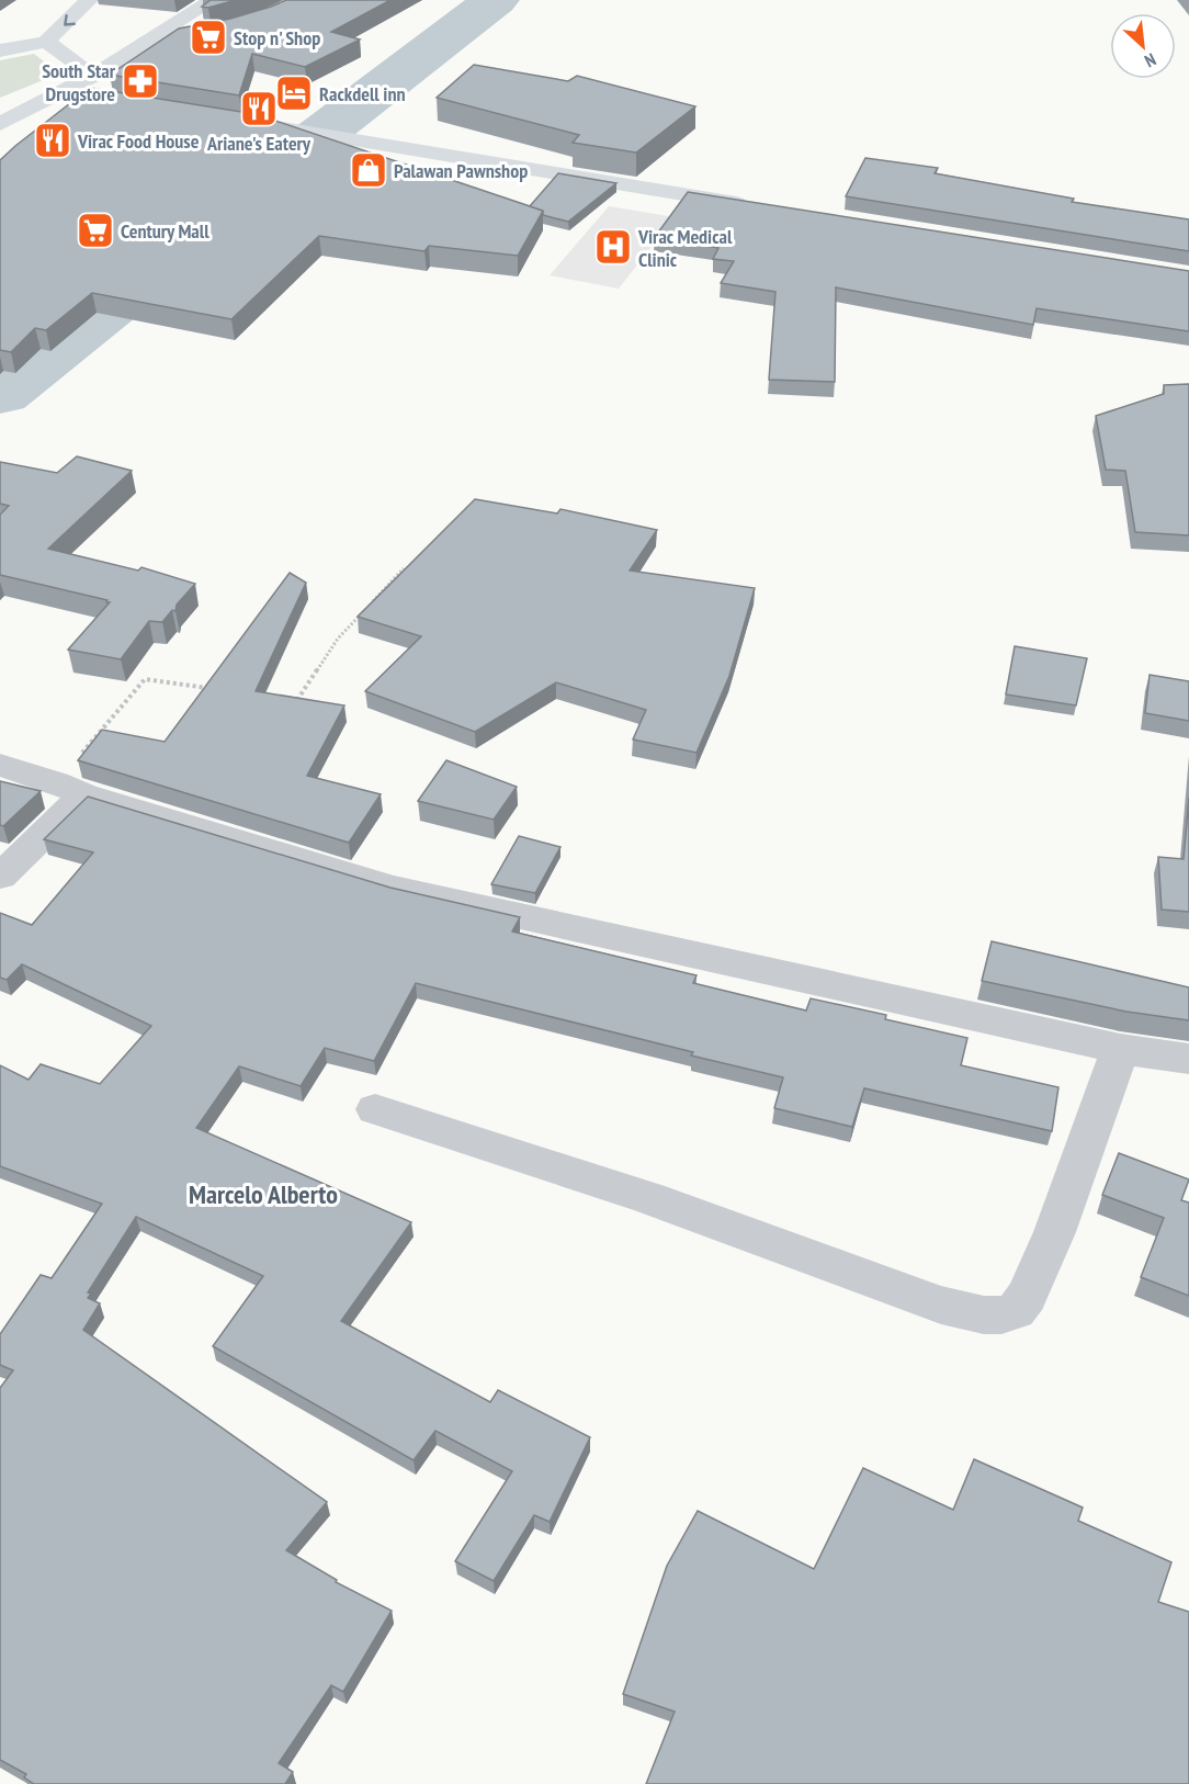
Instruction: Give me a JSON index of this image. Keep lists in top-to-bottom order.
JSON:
{
  "districts": ["Marcelo Alberto"],
  "places": {
    "supermarket": ["Stop n' Shop", "Century Mall"],
    "pharmacy": ["South Star Drugstore"],
    "hotel": ["Rackdell inn"],
    "restaurant": ["Ariane's Eatery", "Virac Food House"],
    "shop": ["Palawan Pawnshop"],
    "hospital": ["Virac Medical Clinic"]
  },
  "north": "bottom right"
}
